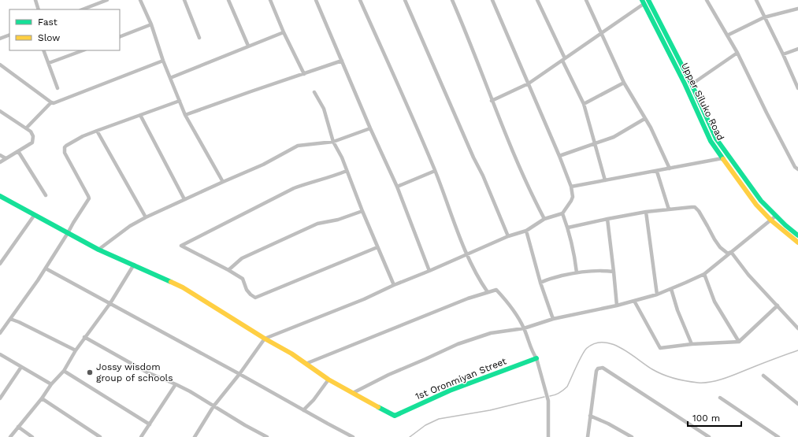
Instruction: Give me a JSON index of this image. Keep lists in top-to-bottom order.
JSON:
{
  "streets": {
    "street": ["Upper Siluko Road", "1st Oronmiyan Street"]
  },
  "places": ["Jossy wisdom group of schools"],
  "legend": ["Fast", "Slow"],
  "scale_bar": "100 m"
}
